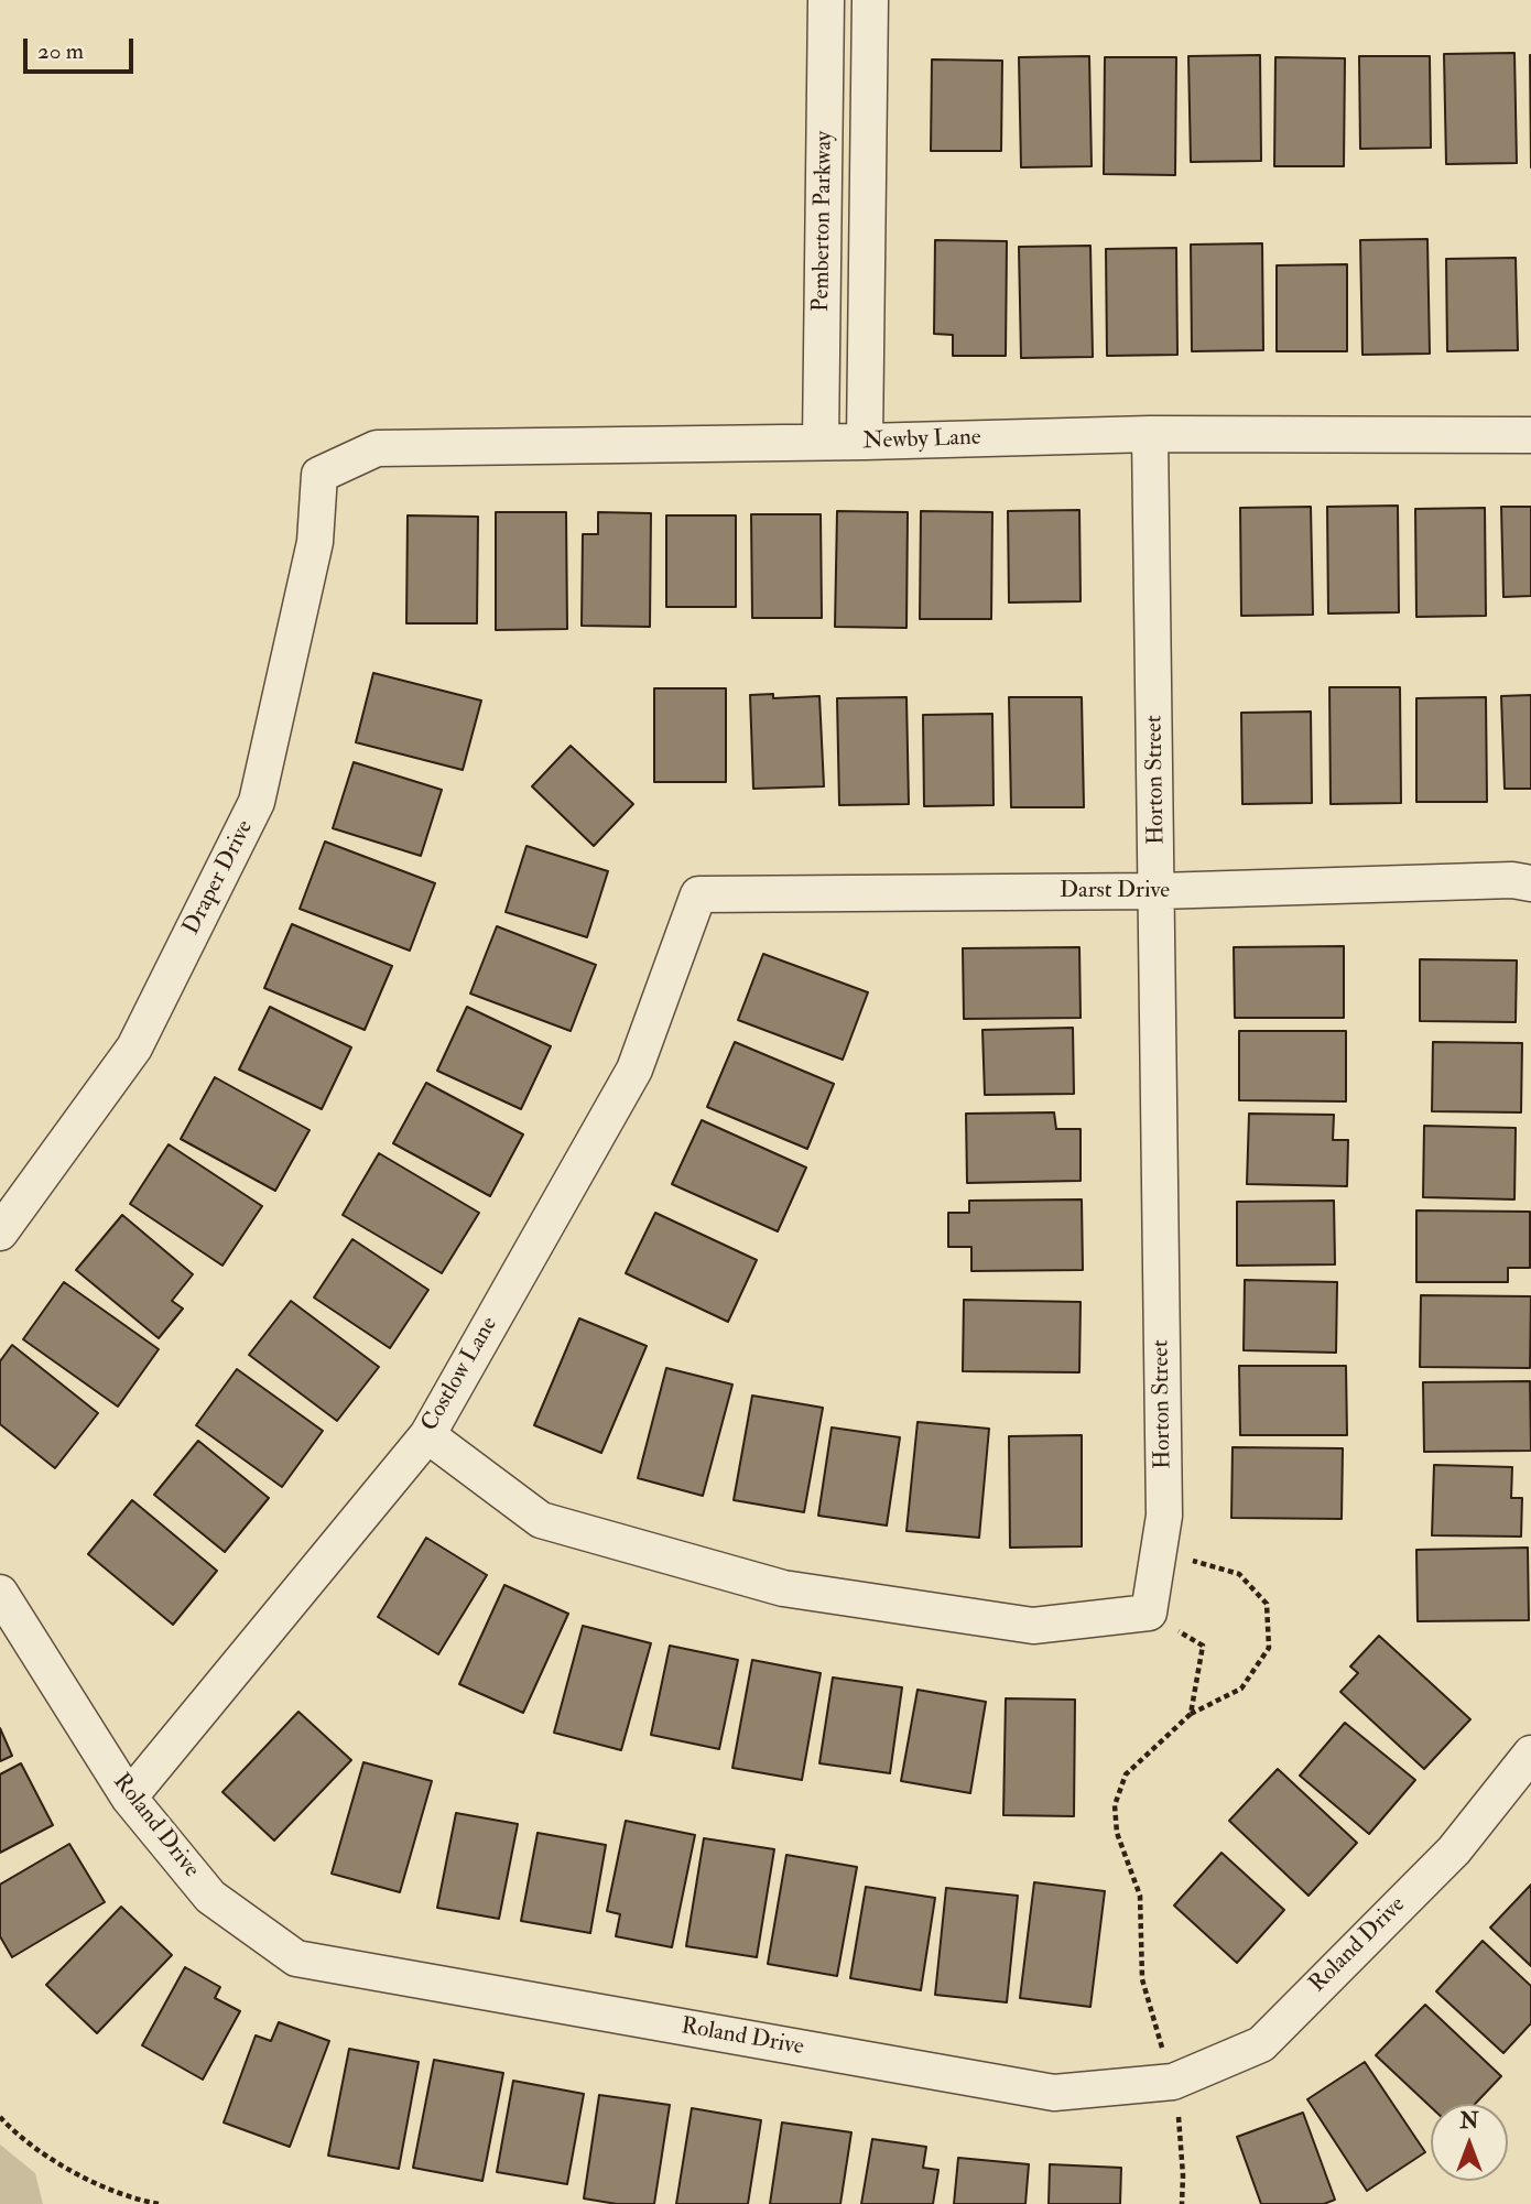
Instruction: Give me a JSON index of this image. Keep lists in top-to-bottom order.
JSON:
{
  "streets": {
    "street": [
      "Pemberton Parkway",
      "Newby Lane",
      "Horton Street",
      "Draper Drive",
      "Darst Drive",
      "Costlow Lane",
      "Roland Drive"
    ]
  },
  "crossings": [
    ["Pemberton Parkway", "Newby Lane"],
    ["Newby Lane", "Horton Street"],
    ["Newby Lane", "Draper Drive"],
    ["Horton Street", "Darst Drive"],
    ["Darst Drive", "Costlow Lane"],
    ["Costlow Lane", "Roland Drive"]
  ],
  "scale_bar": "20 m",
  "north": "top"
}
